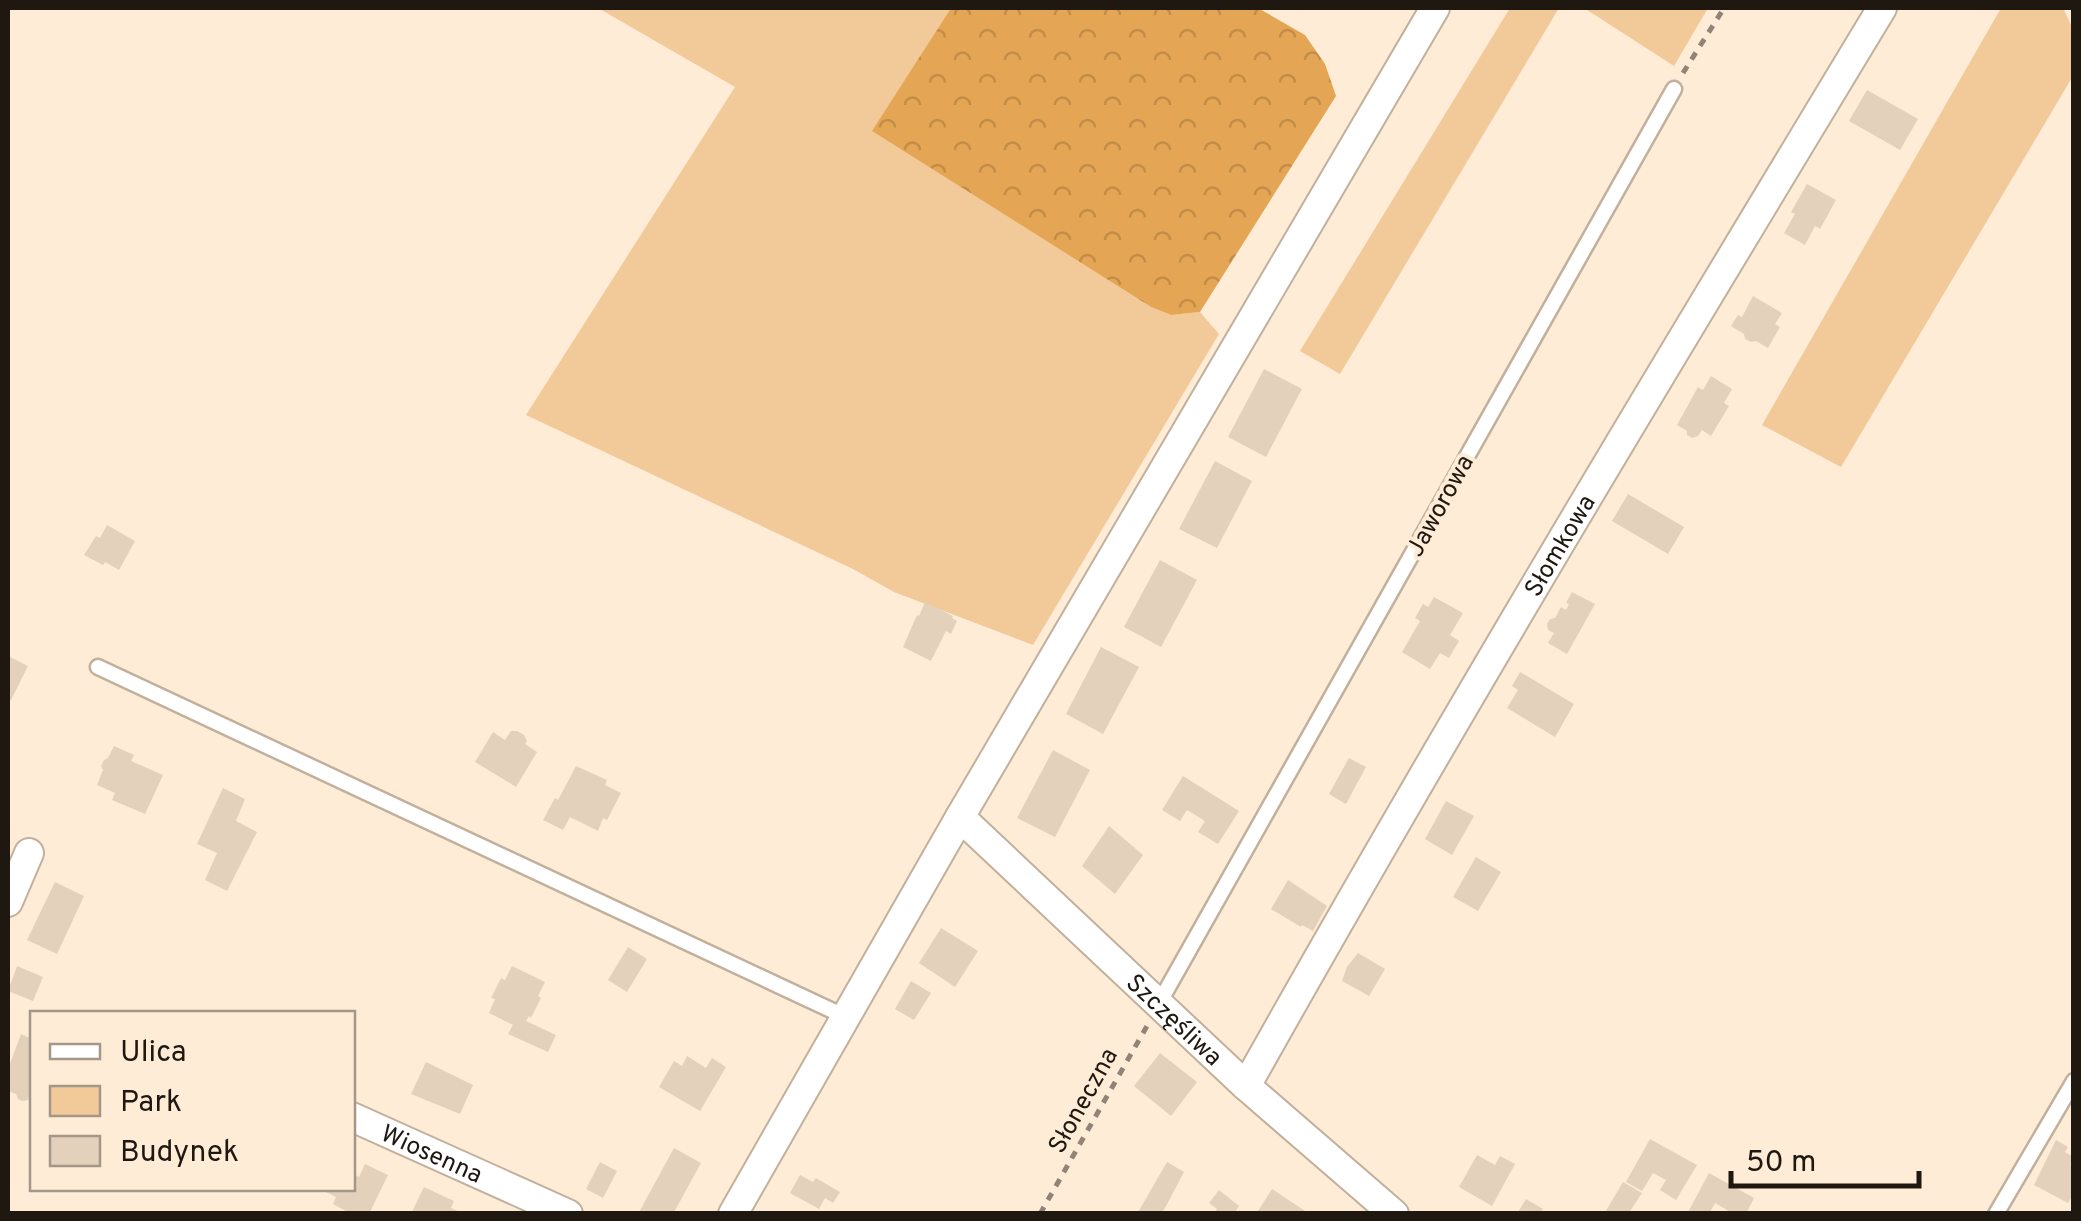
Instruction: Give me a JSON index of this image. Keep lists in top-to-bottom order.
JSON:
{
  "streets": {
    "street": ["Słomkowa", "Szczęśliwa", "Wiosenna"],
    "lane": ["Jaworowa"],
    "path": ["Słoneczna"]
  },
  "crossings": [
    ["Jaworowa", "Szczęśliwa"],
    ["Jaworowa", "Słoneczna"],
    ["Słomkowa", "Szczęśliwa"],
    ["Szczęśliwa", "Słoneczna"]
  ],
  "legend": ["Ulica", "Park", "Budynek"],
  "scale_bar": "50 m"
}
